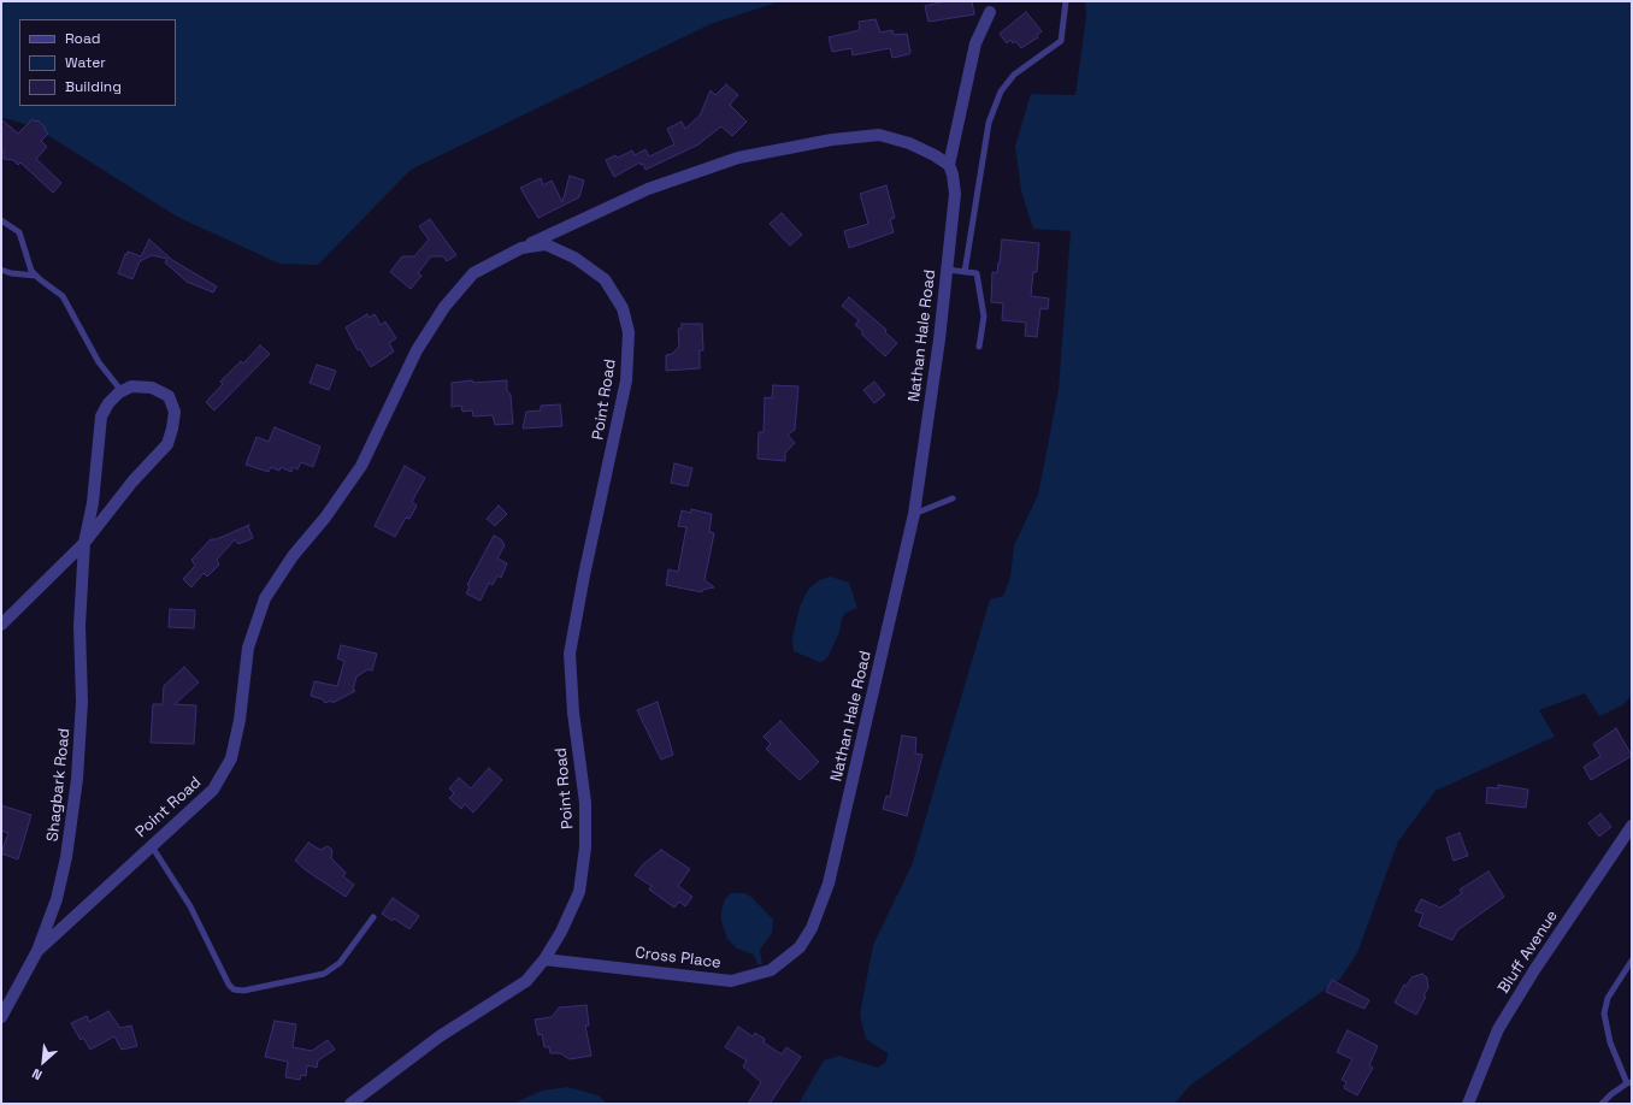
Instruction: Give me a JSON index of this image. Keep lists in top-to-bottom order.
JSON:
{
  "streets": {
    "street": [
      "Nathan Hale Road",
      "Point Road",
      "Shagbark Road",
      "Bluff Avenue",
      "Cross Place"
    ]
  },
  "crossings": [
    ["Nathan Hale Road", "Cross Place"],
    ["Point Road", "Shagbark Road"],
    ["Point Road", "Cross Place"]
  ],
  "legend": ["Road", "Water", "Building"],
  "north": "bottom left"
}
